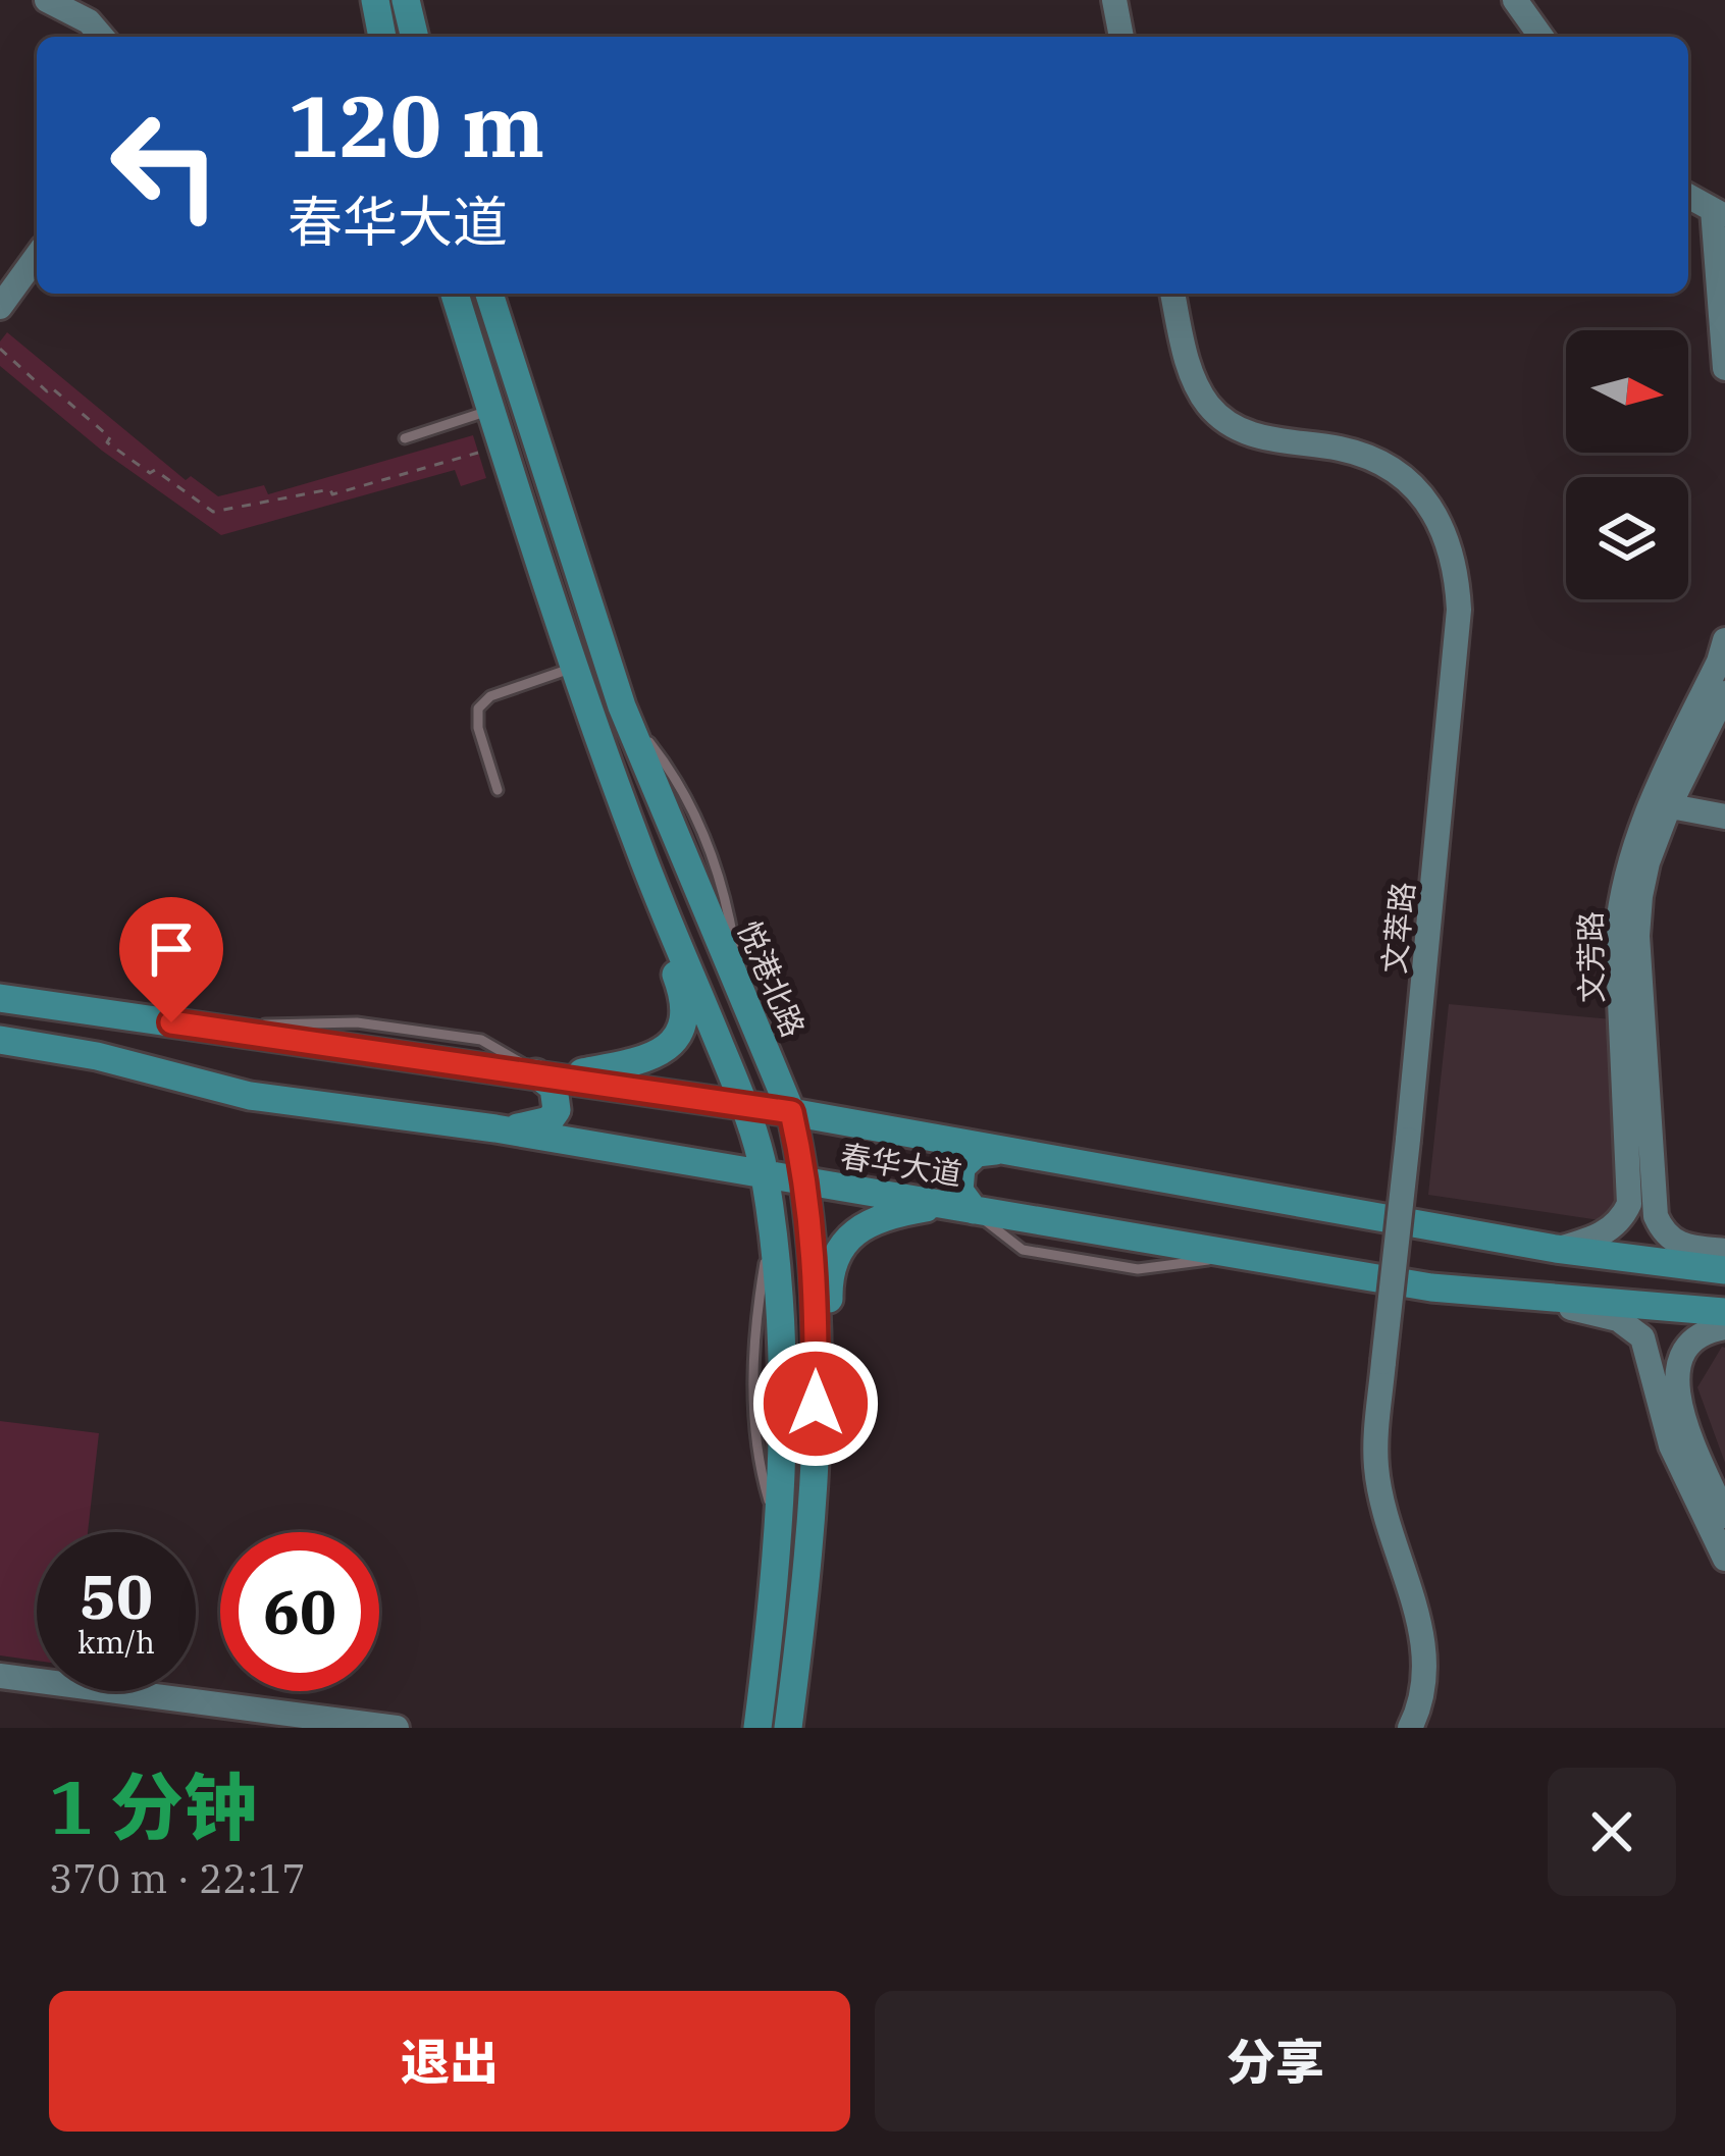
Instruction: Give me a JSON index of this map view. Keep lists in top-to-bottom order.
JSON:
{
  "streets": {
    "main road": ["悦港北路", "春华大道"],
    "street": ["文萃路", "文芳路"]
  },
  "crossings": [
    ["文芳路", "春华大道"],
    ["悦港北路", "春华大道"]
  ],
  "north": "right",
  "page": {
    "turn": ["120 m", "春华大道"],
    "speed": "50 km/h",
    "limit": "60",
    "heading": ["1 分钟", "370 m · 22:17"],
    "buttons": ["退出", "分享"]
  }
}
